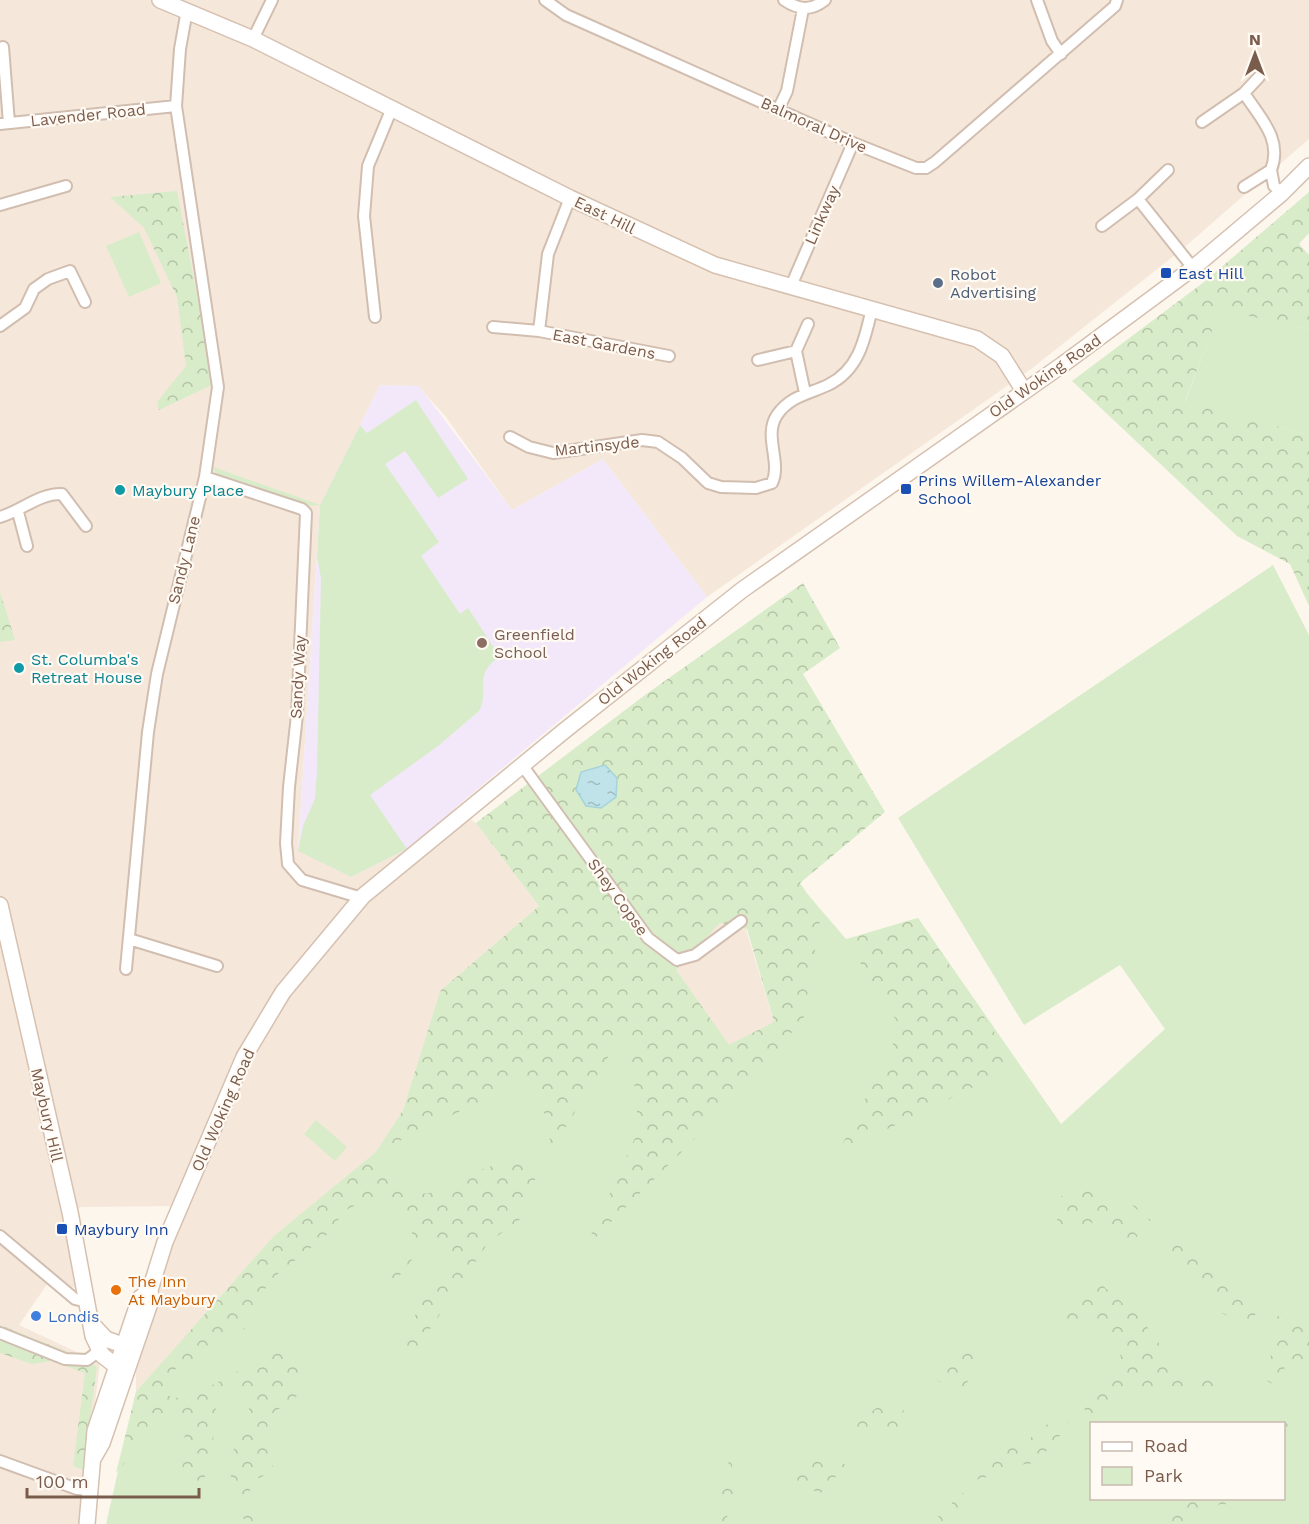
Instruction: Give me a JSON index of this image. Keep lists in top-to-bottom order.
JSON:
{
  "streets": {
    "main road": ["East Hill", "Old Woking Road", "Maybury Hill"],
    "street": [
      "Lavender Road",
      "Balmoral Drive",
      "Linkway",
      "East Gardens",
      "Martinsyde",
      "Sandy Lane",
      "Sandy Way",
      "Shey Copse"
    ]
  },
  "crossings": [
    ["Lavender Road", "Sandy Lane"],
    ["Balmoral Drive", "Linkway"],
    ["East Hill", "Linkway"],
    ["East Hill", "East Gardens"],
    ["East Hill", "Old Woking Road"],
    ["East Hill", "Martinsyde"],
    ["East Hill", "Sandy Lane"],
    ["Old Woking Road", "Sandy Way"],
    ["Old Woking Road", "Shey Copse"],
    ["Sandy Lane", "Sandy Way"]
  ],
  "places": {
    "transit": ["East Hill", "Prins Willem-Alexander School", "Maybury Inn"],
    "other": [
      "Robot Advertising",
      "Maybury Place",
      "Greenfield School",
      "St. Columba's Retreat House",
      "The Inn At Maybury",
      "Londis"
    ]
  },
  "legend": ["Road", "Park"],
  "scale_bar": "100 m",
  "north": "top"
}
